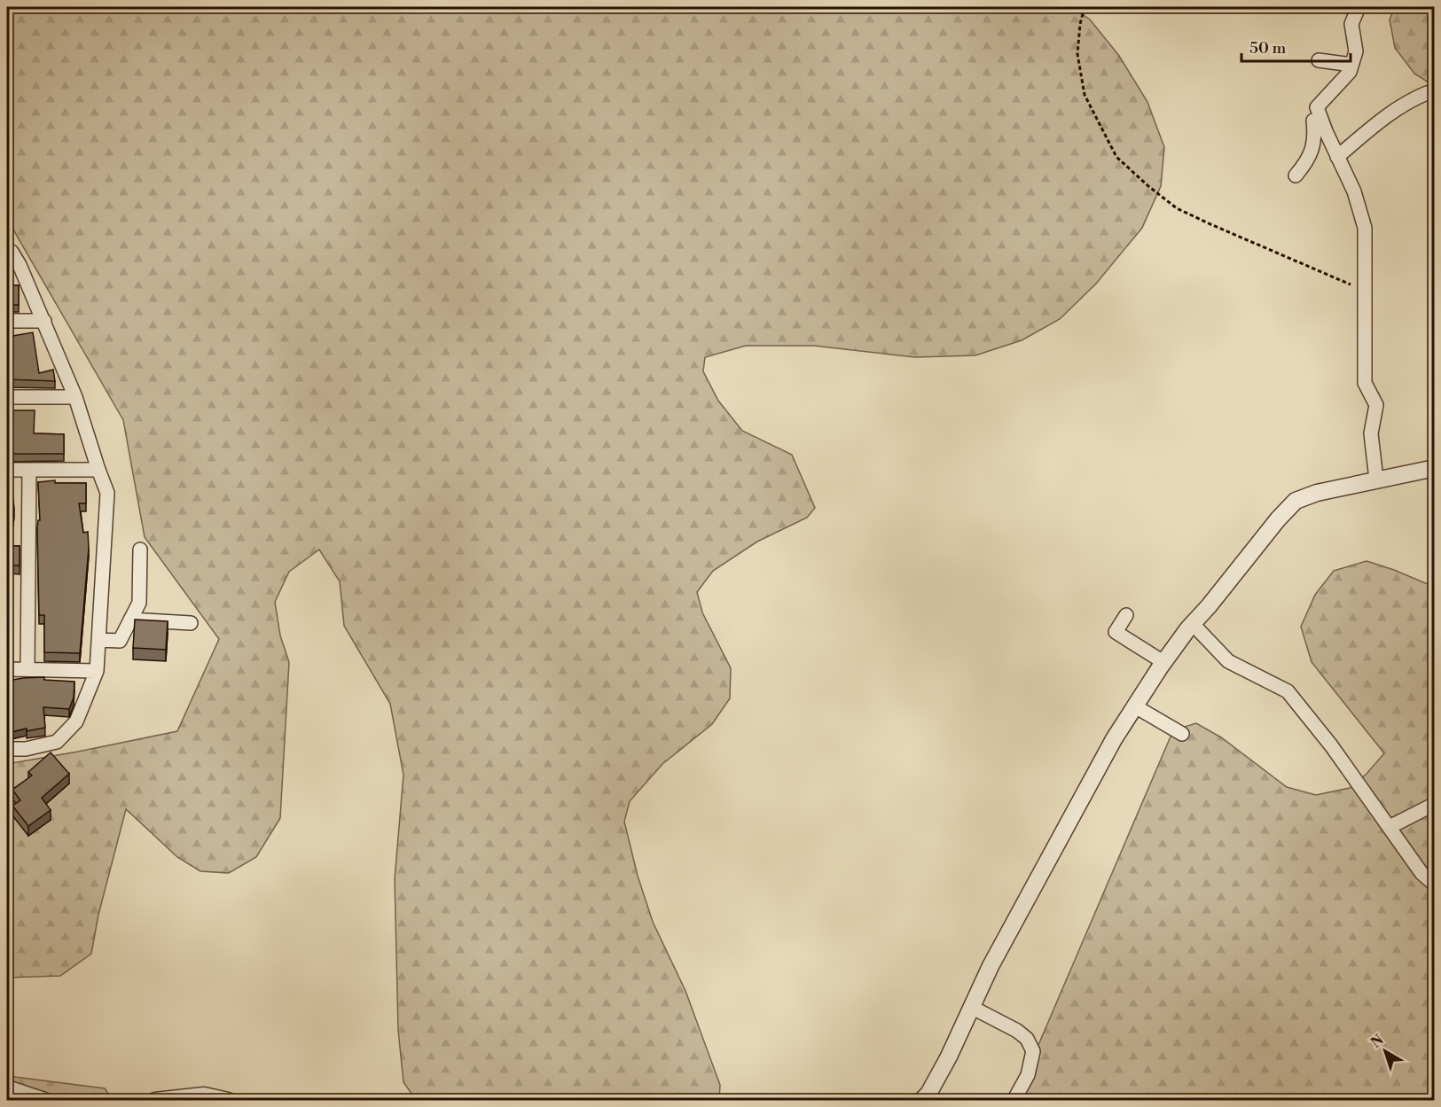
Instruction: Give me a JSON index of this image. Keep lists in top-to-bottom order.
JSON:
{
  "scale_bar": "50 m",
  "north": "top left"
}
